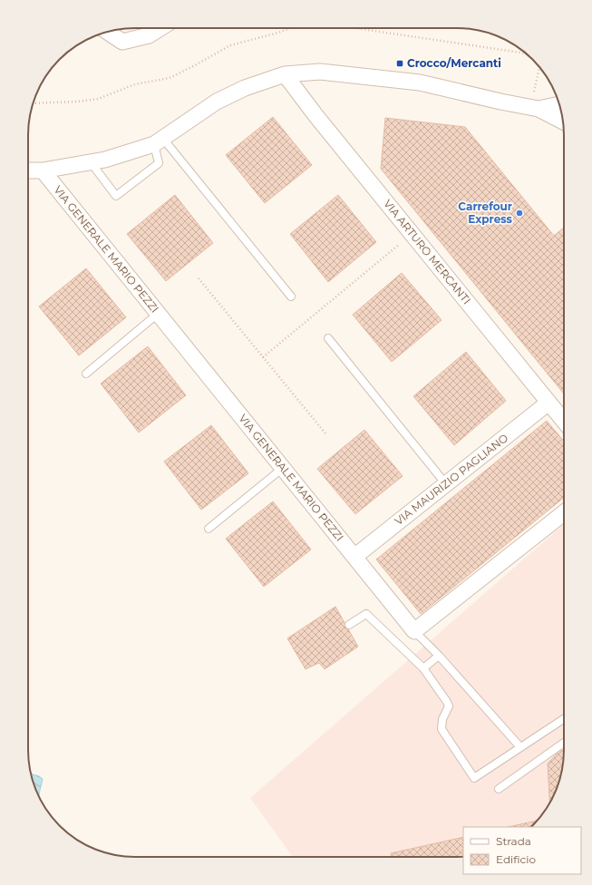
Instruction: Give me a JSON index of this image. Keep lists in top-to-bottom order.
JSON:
{
  "streets": {
    "street": ["VIA GENERALE MARIO PEZZI", "VIA ARTURO MERCANTI", "VIA MAURIZIO PAGLIANO"]
  },
  "crossings": [
    ["VIA GENERALE MARIO PEZZI", "VIA MAURIZIO PAGLIANO"],
    ["VIA ARTURO MERCANTI", "VIA MAURIZIO PAGLIANO"]
  ],
  "places": {
    "transit": ["Crocco/Mercanti"],
    "other": ["Carrefour Express"]
  },
  "legend": ["Strada", "Edificio"]
}
